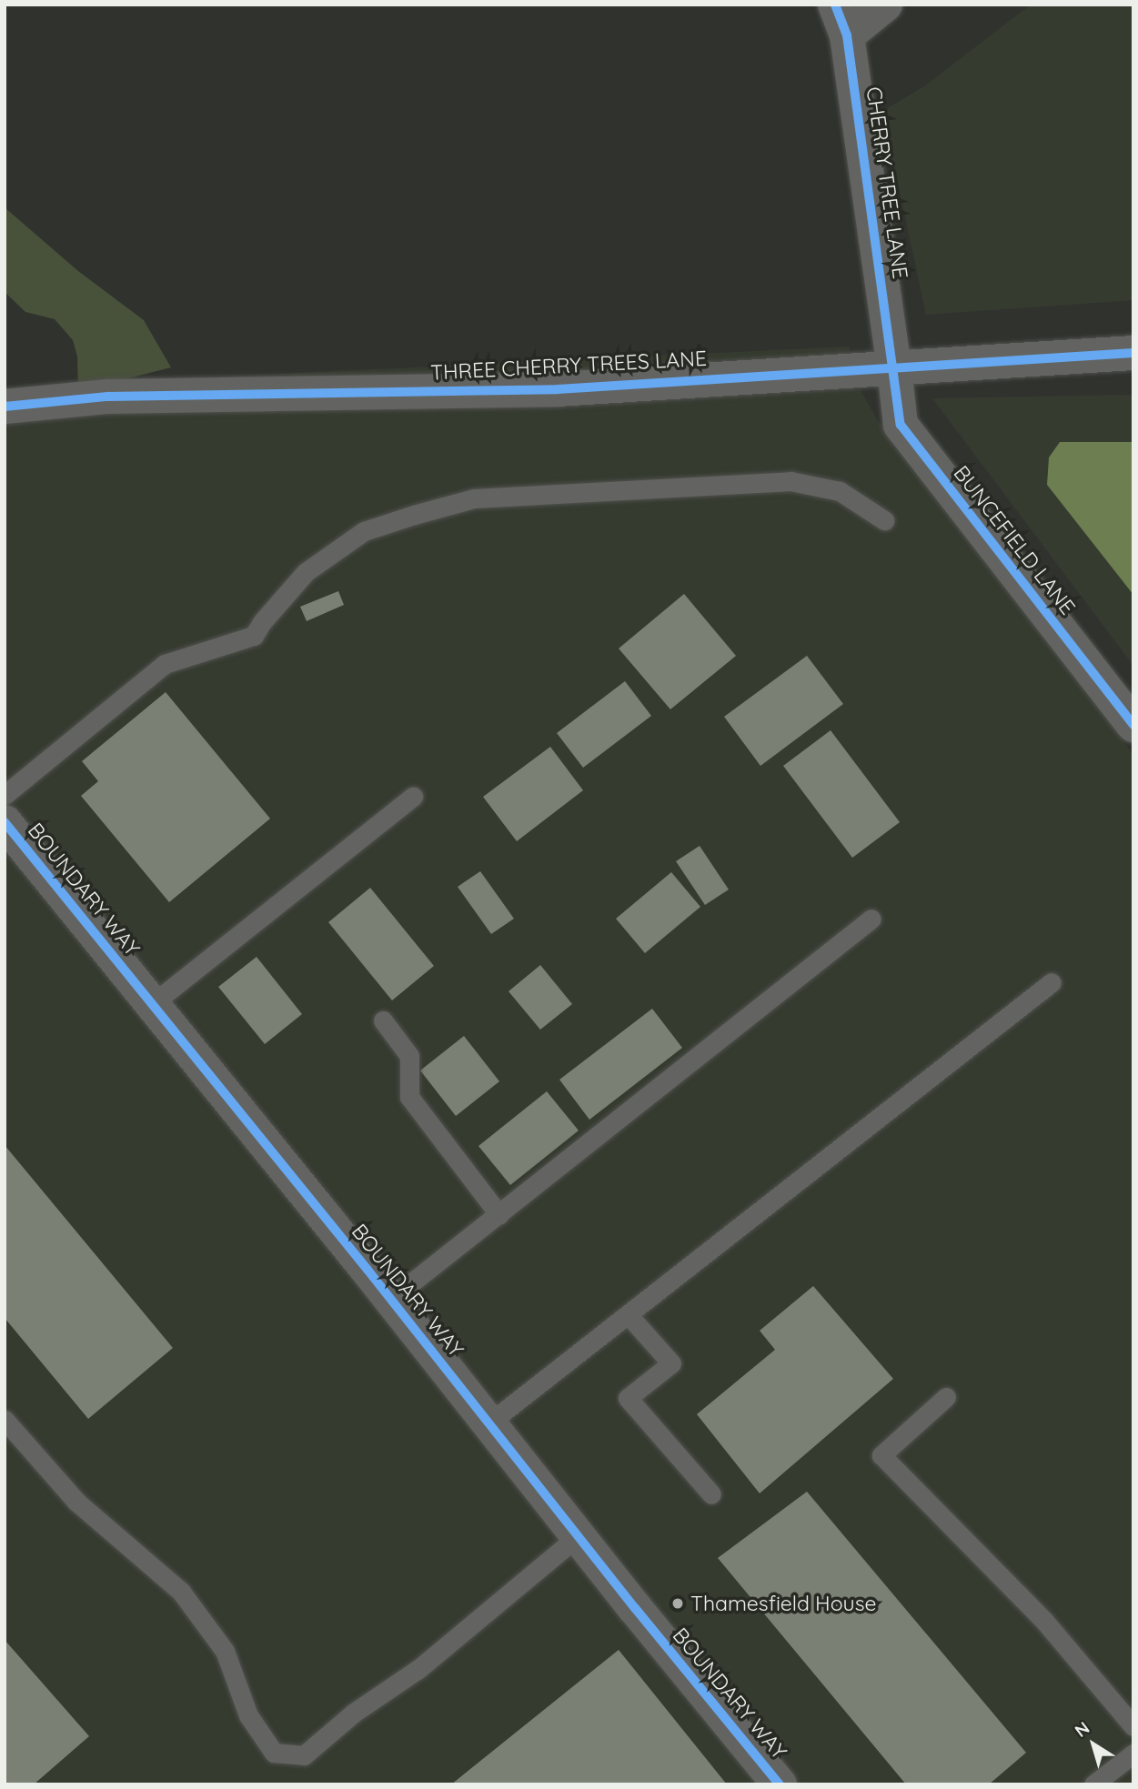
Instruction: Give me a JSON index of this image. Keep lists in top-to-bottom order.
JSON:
{
  "streets": {
    "street": [
      "CHERRY TREE LANE",
      "THREE CHERRY TREES LANE",
      "BUNCEFIELD LANE",
      "BOUNDARY WAY"
    ]
  },
  "crossings": [
    ["CHERRY TREE LANE", "THREE CHERRY TREES LANE"],
    ["CHERRY TREE LANE", "BUNCEFIELD LANE"],
    ["THREE CHERRY TREES LANE", "BUNCEFIELD LANE"]
  ],
  "places": ["Thamesfield House"],
  "north": "top left"
}
